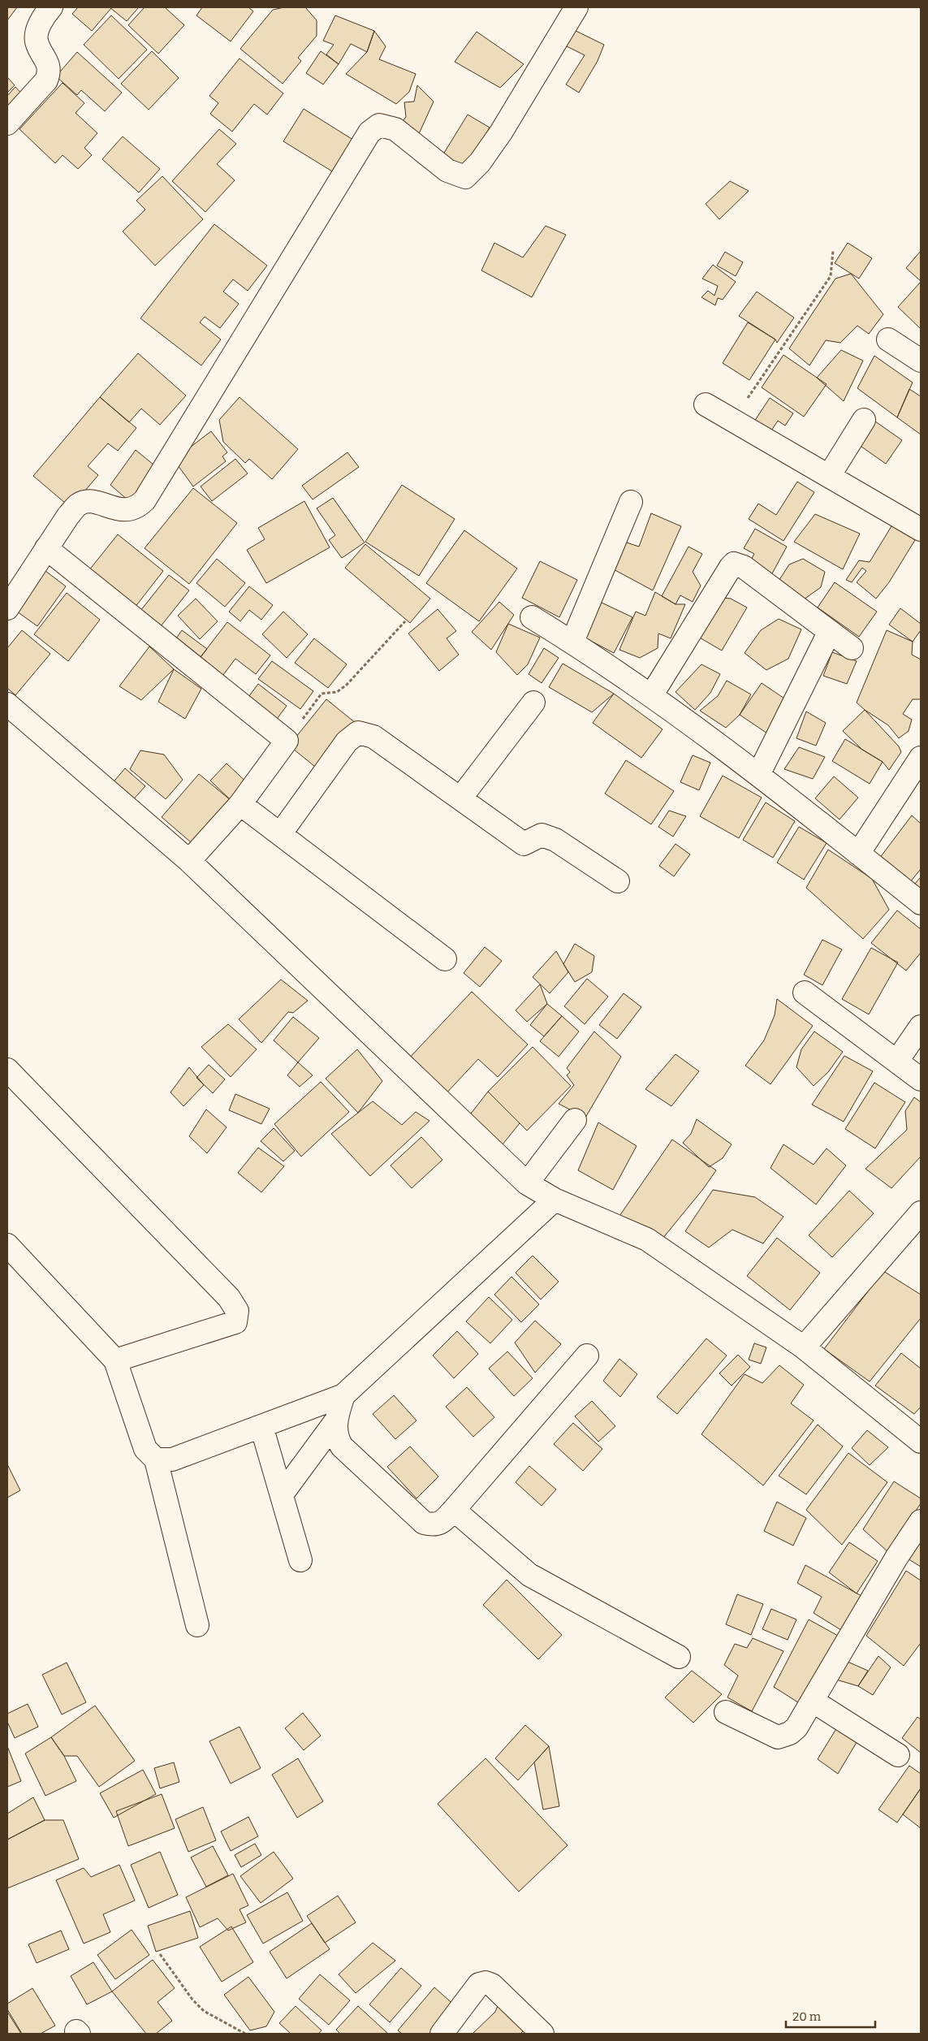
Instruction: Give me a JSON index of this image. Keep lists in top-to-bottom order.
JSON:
{
  "scale_bar": "20 m"
}
